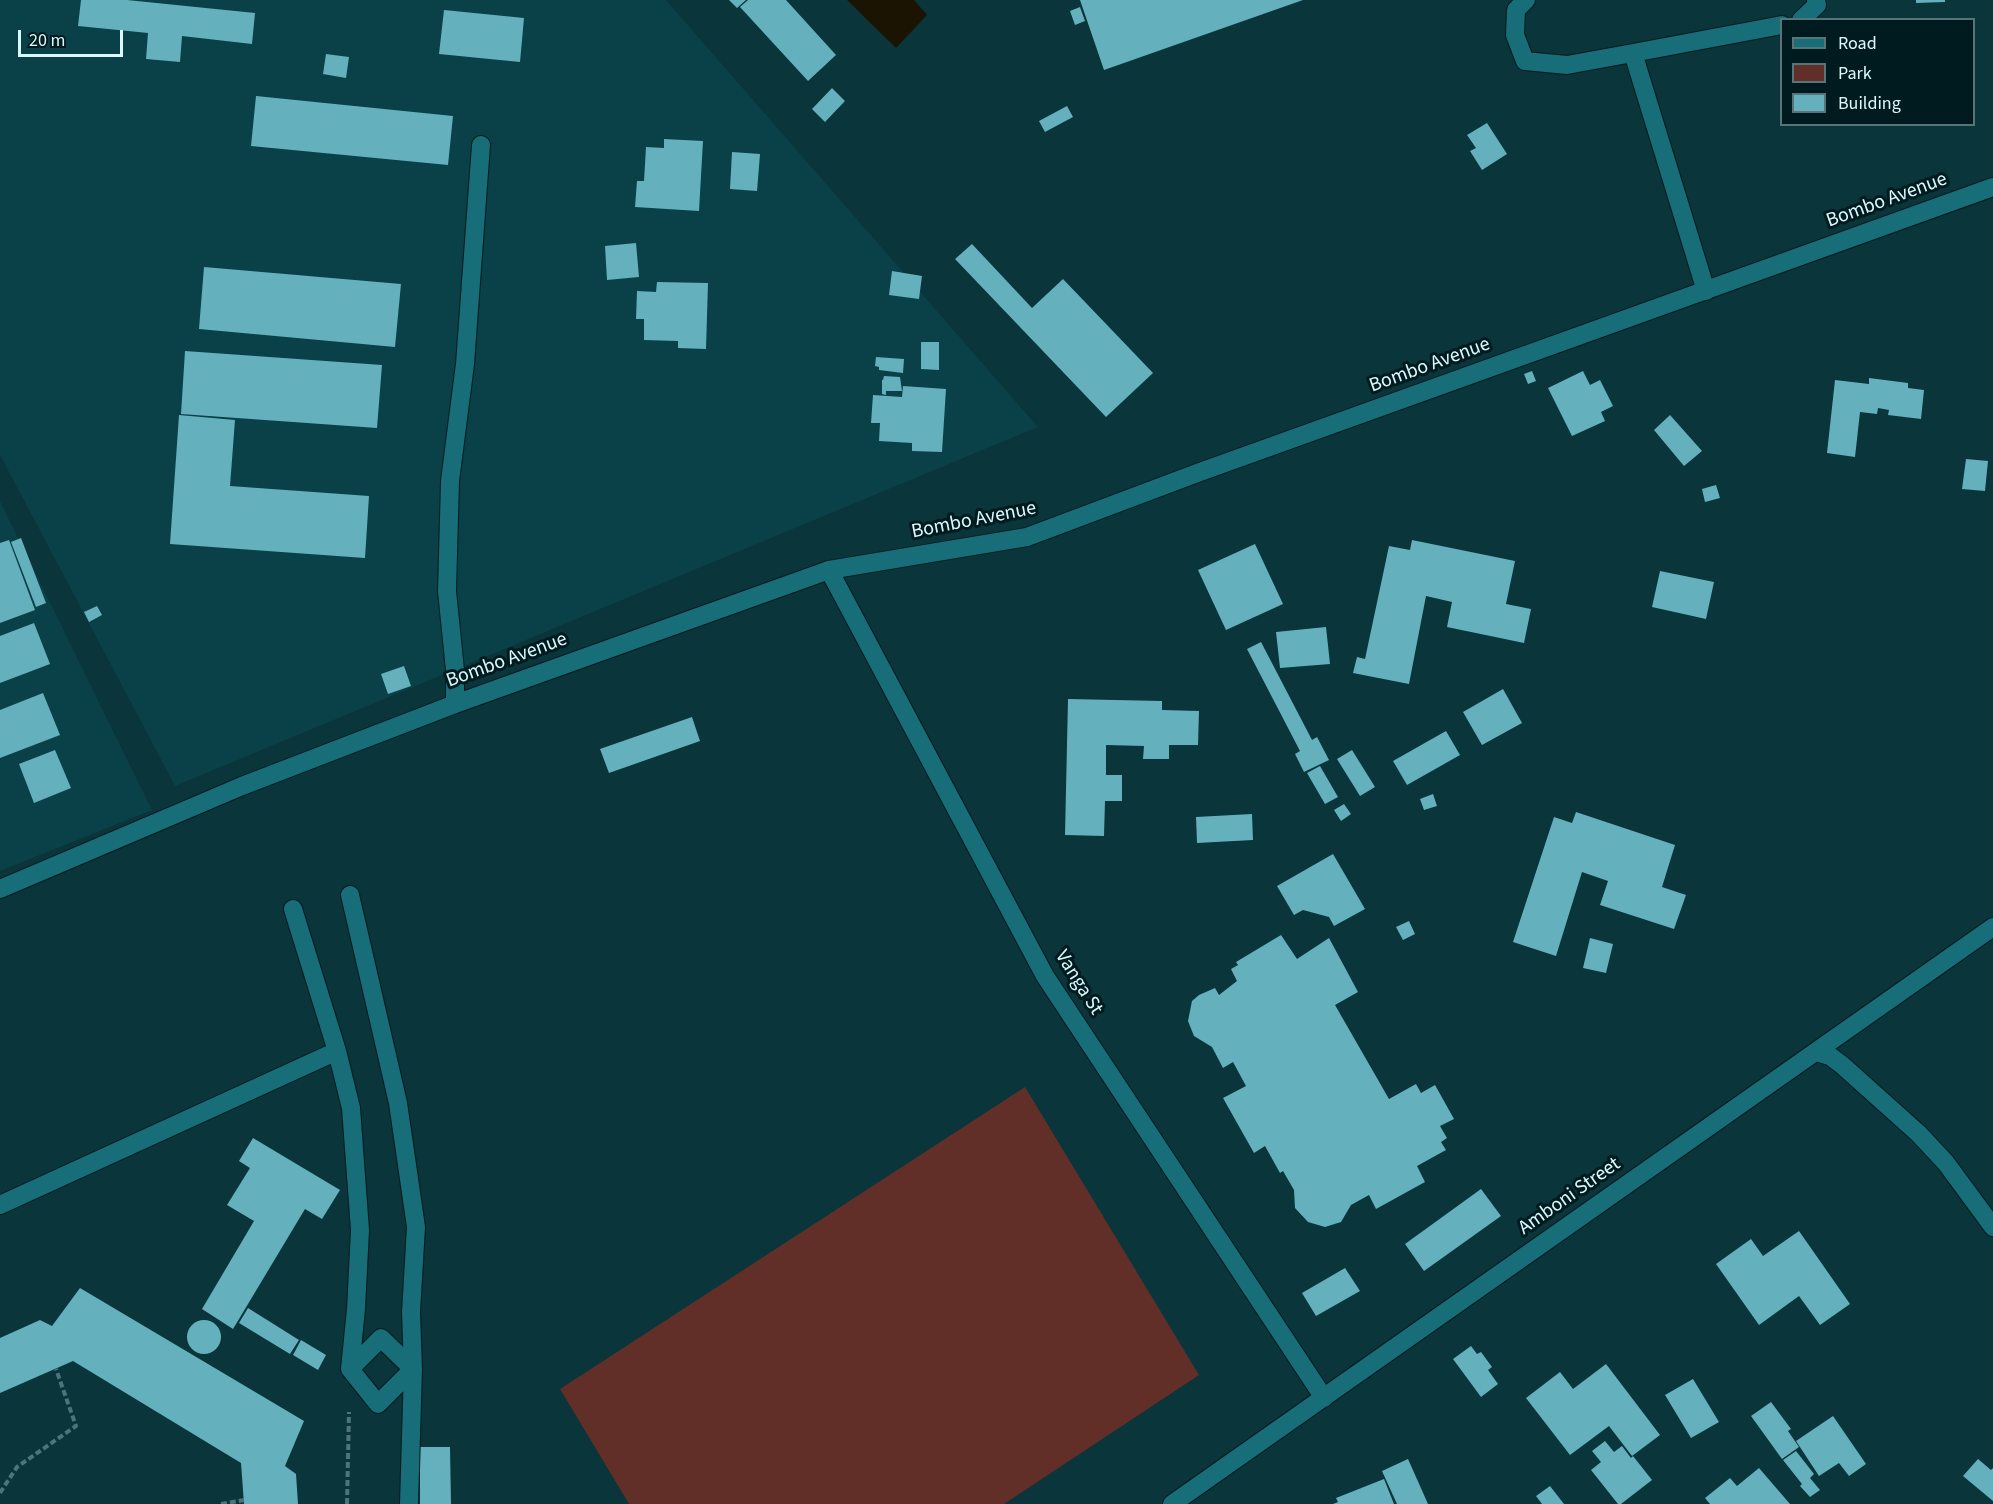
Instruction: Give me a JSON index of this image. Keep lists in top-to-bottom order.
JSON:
{
  "streets": {
    "street": ["Bombo Avenue", "Vanga St", "Amboni Street"]
  },
  "crossings": [
    ["Bombo Avenue", "Vanga St"],
    ["Vanga St", "Amboni Street"]
  ],
  "legend": ["Road", "Park", "Building"],
  "scale_bar": "20 m"
}
